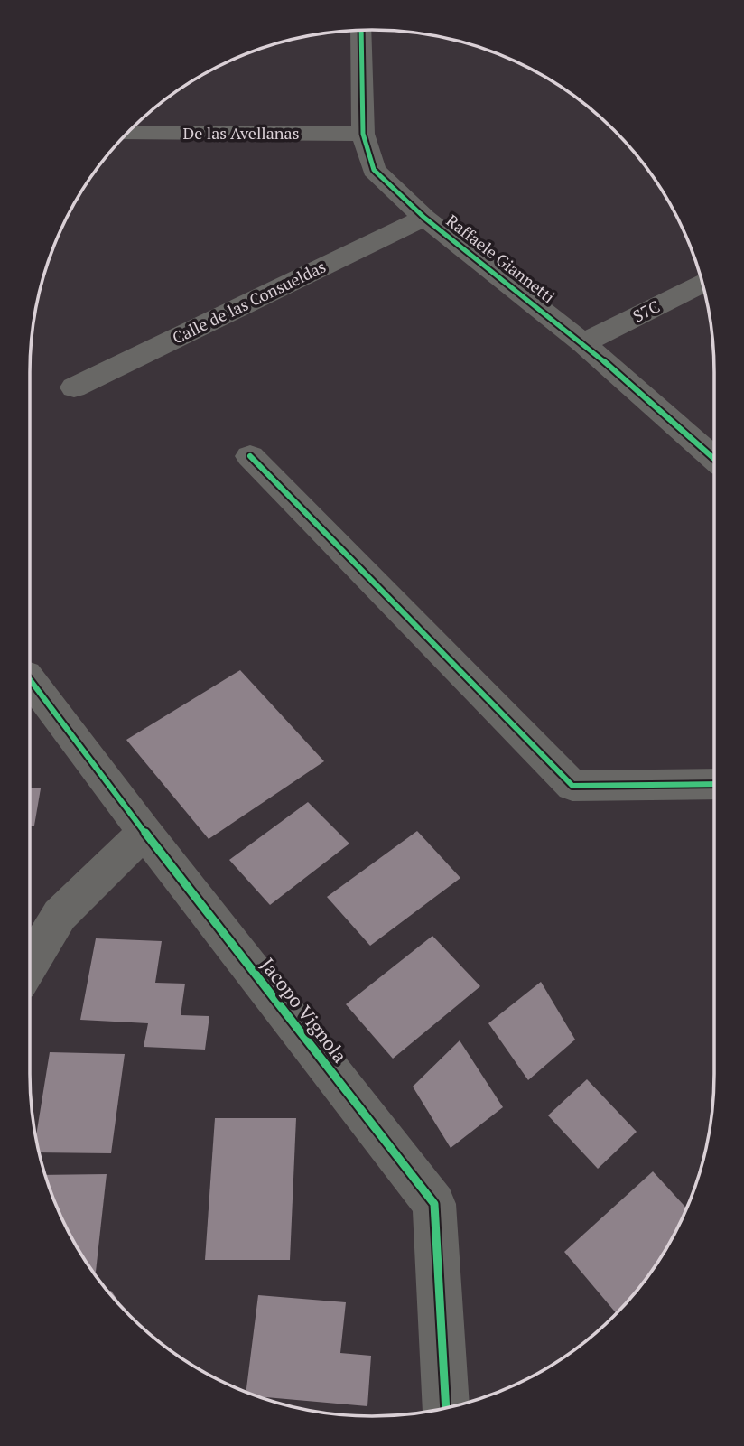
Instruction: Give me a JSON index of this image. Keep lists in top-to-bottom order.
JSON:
{
  "streets": {
    "street": [
      "De las Avellanas",
      "Raffaele Giannetti",
      "Calle de las Consueldas",
      "S7C",
      "Jacopo Vignola"
    ]
  },
  "crossings": [
    ["De las Avellanas", "Raffaele Giannetti"],
    ["Raffaele Giannetti", "Calle de las Consueldas"],
    ["Raffaele Giannetti", "S7C"]
  ]
}
